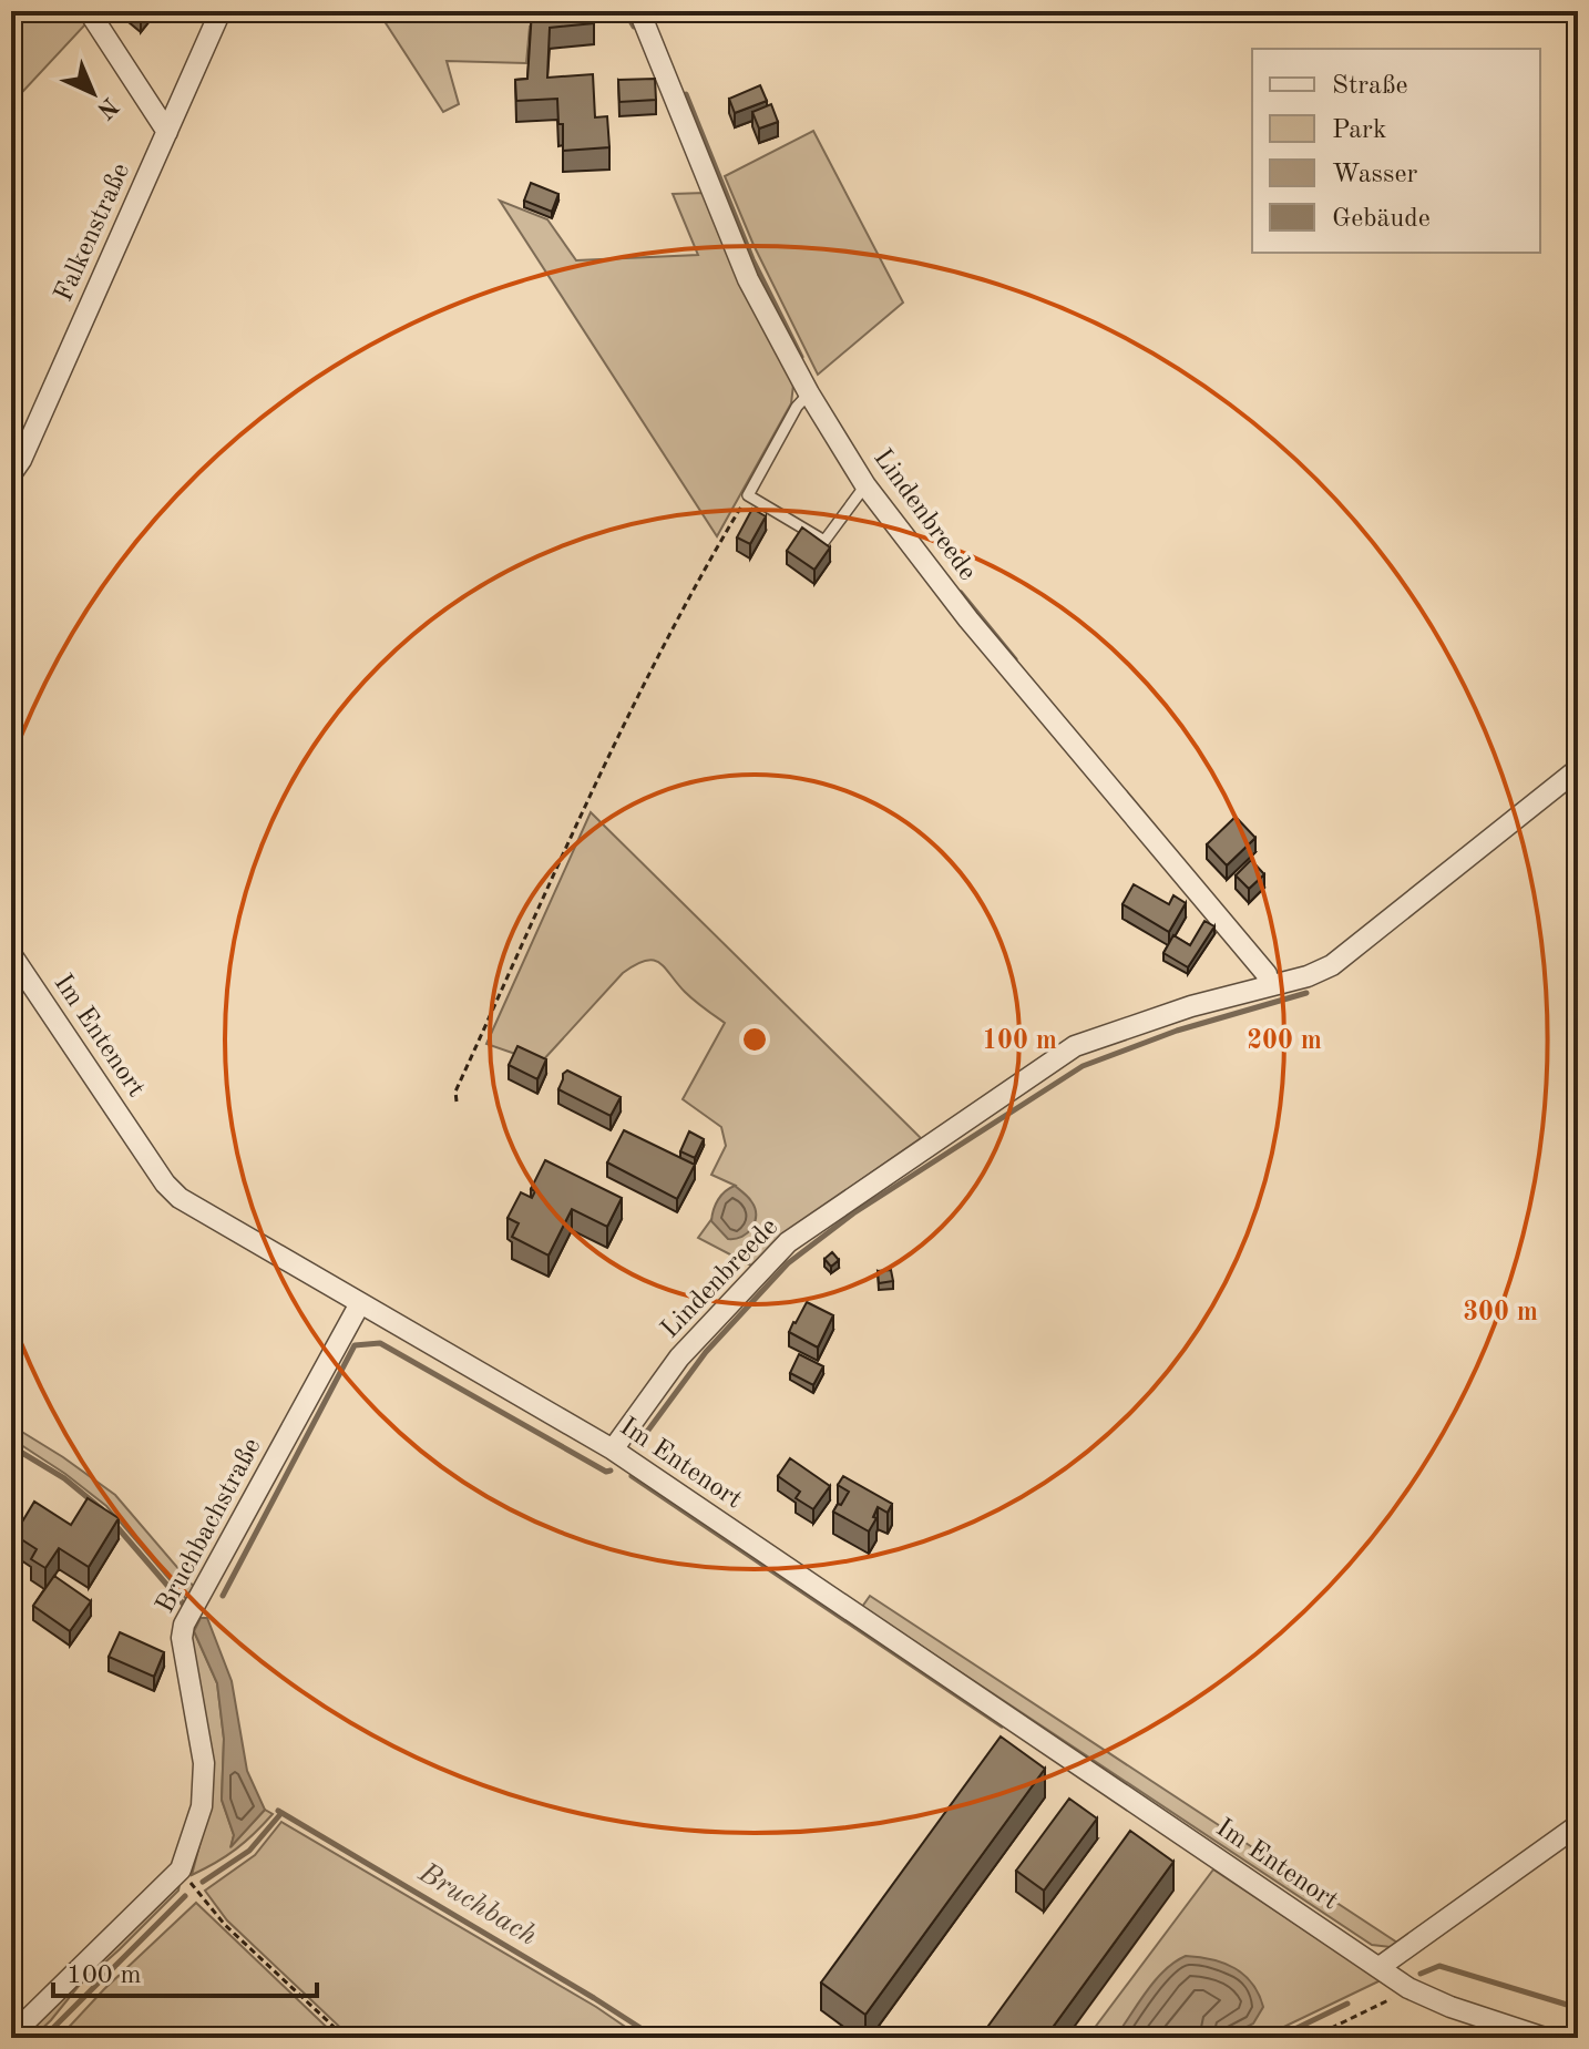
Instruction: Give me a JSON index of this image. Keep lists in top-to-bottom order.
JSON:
{
  "streets": {
    "street": [
      "Falkenstraße",
      "Lindenbreede",
      "Im Entenort",
      "Bruchbachstraße"
    ]
  },
  "crossings": [
    ["Lindenbreede", "Im Entenort"],
    ["Im Entenort", "Bruchbachstraße"]
  ],
  "water": ["Bruchbach"],
  "legend": [
    "Straße",
    "Park",
    "Wasser",
    "Gebäude"
  ],
  "scale_bar": "100 m",
  "north": "bottom right",
  "rings": ["100 m", "200 m", "300 m"]
}
